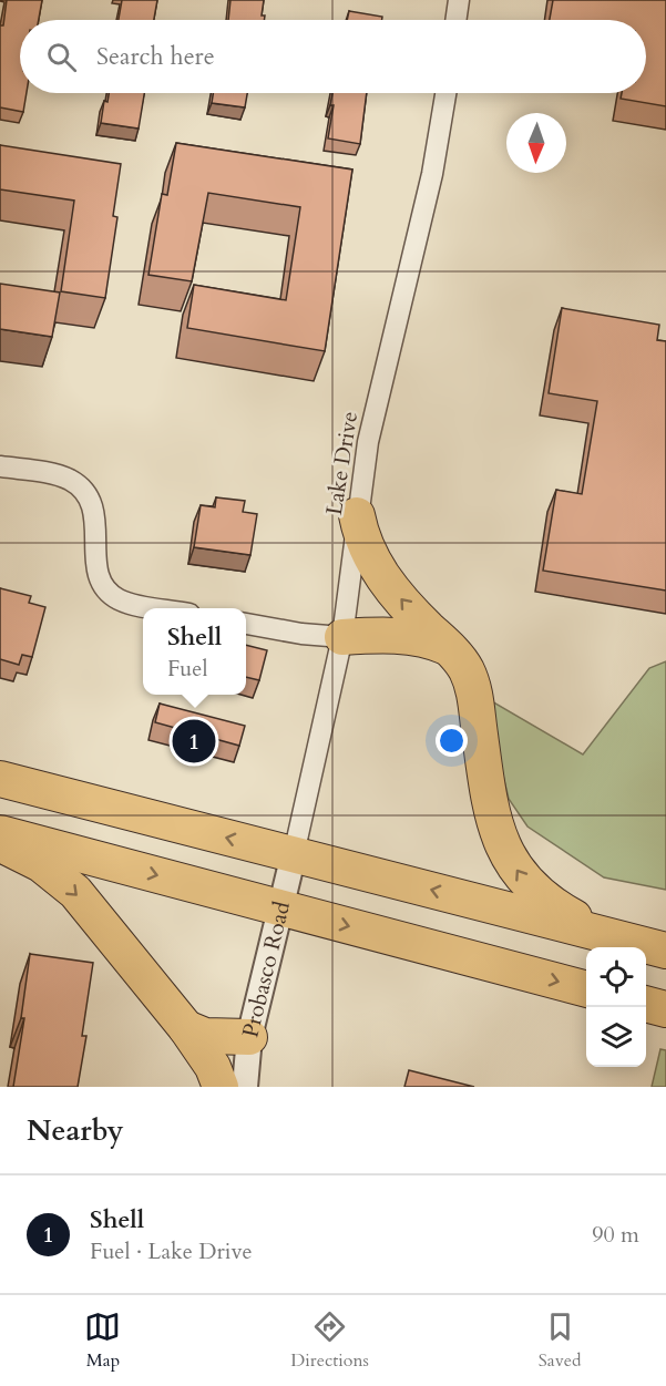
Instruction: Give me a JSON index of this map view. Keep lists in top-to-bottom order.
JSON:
{
  "streets": {
    "street": ["Lake Drive", "Probasco Road"]
  },
  "crossings": [
    ["Lake Drive", "Probasco Road"]
  ],
  "north": "bottom",
  "page": {
    "search": "Search here",
    "popup": ["Shell", "Fuel"],
    "pins": "1",
    "heading": "Nearby",
    "list": [
      {
        "mark": "1",
        "name": "Shell",
        "note": "Fuel · Lake Drive",
        "value": "90 m"
      }
    ],
    "nav": ["Map", "Directions", "Saved"]
  }
}
